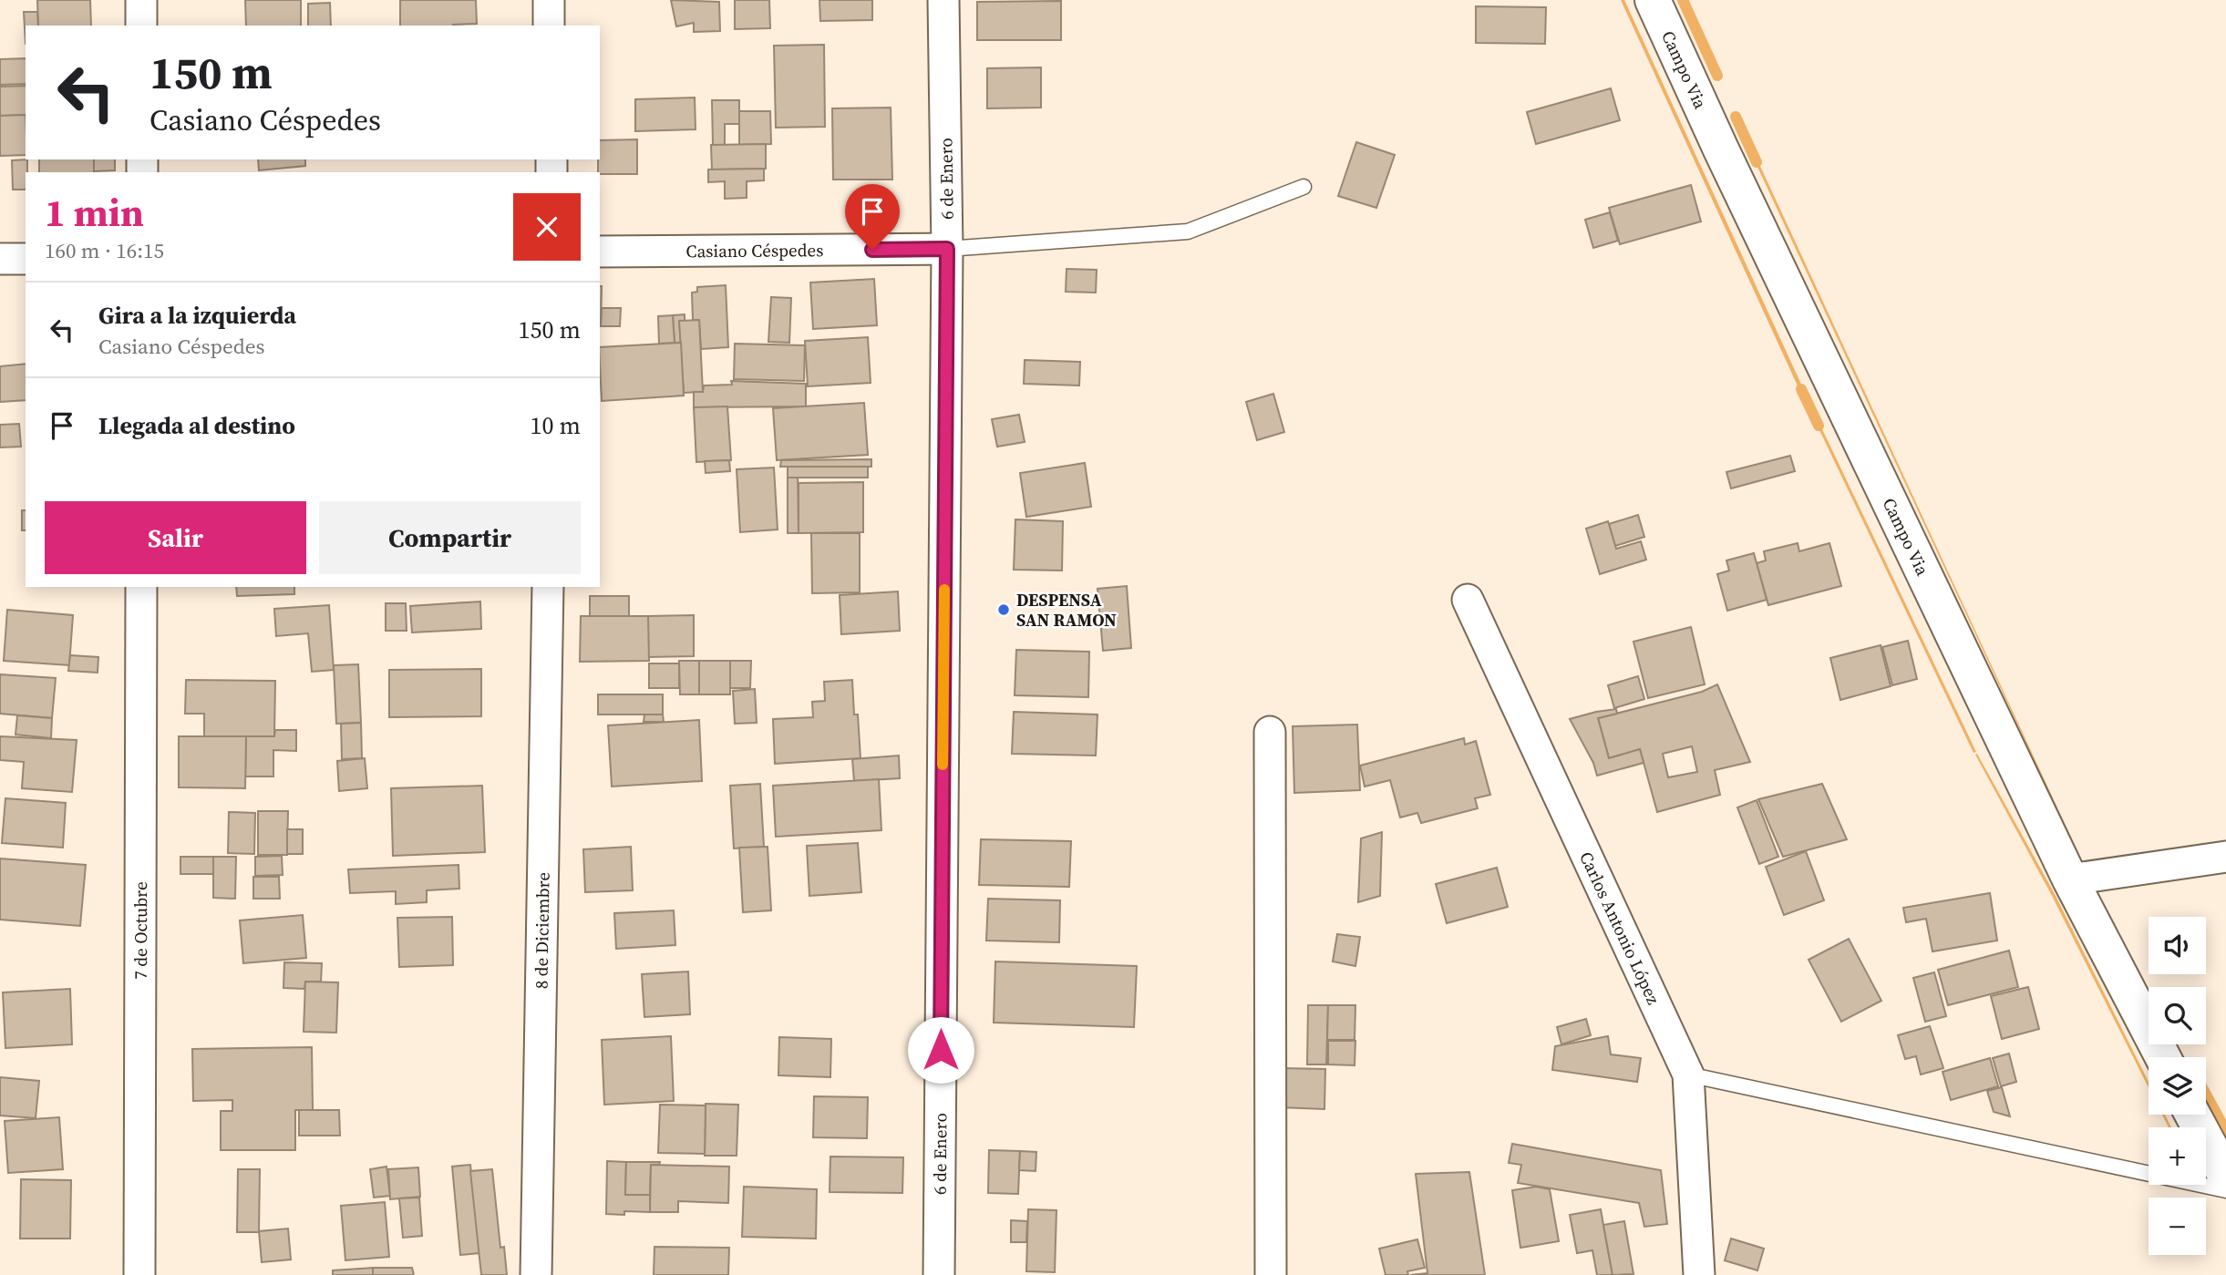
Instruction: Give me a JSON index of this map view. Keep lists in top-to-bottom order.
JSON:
{
  "streets": {
    "street": [
      "Campo Via",
      "6 de Enero",
      "Casiano Céspedes",
      "Carlos Antonio López",
      "7 de Octubre",
      "8 de Diciembre"
    ]
  },
  "crossings": [
    ["6 de Enero", "Casiano Céspedes"]
  ],
  "places": ["DESPENSA SAN RAMON"],
  "page": {
    "turn": ["150 m", "Casiano Céspedes"],
    "heading": ["1 min", "160 m · 16:15"],
    "list": [
      {
        "name": "Gira a la izquierda",
        "note": "Casiano Céspedes",
        "value": "150 m"
      },
      {
        "name": "Llegada al destino",
        "value": "10 m"
      }
    ],
    "buttons": ["Salir", "Compartir"],
    "map_buttons": ["+", "−"]
  }
}
